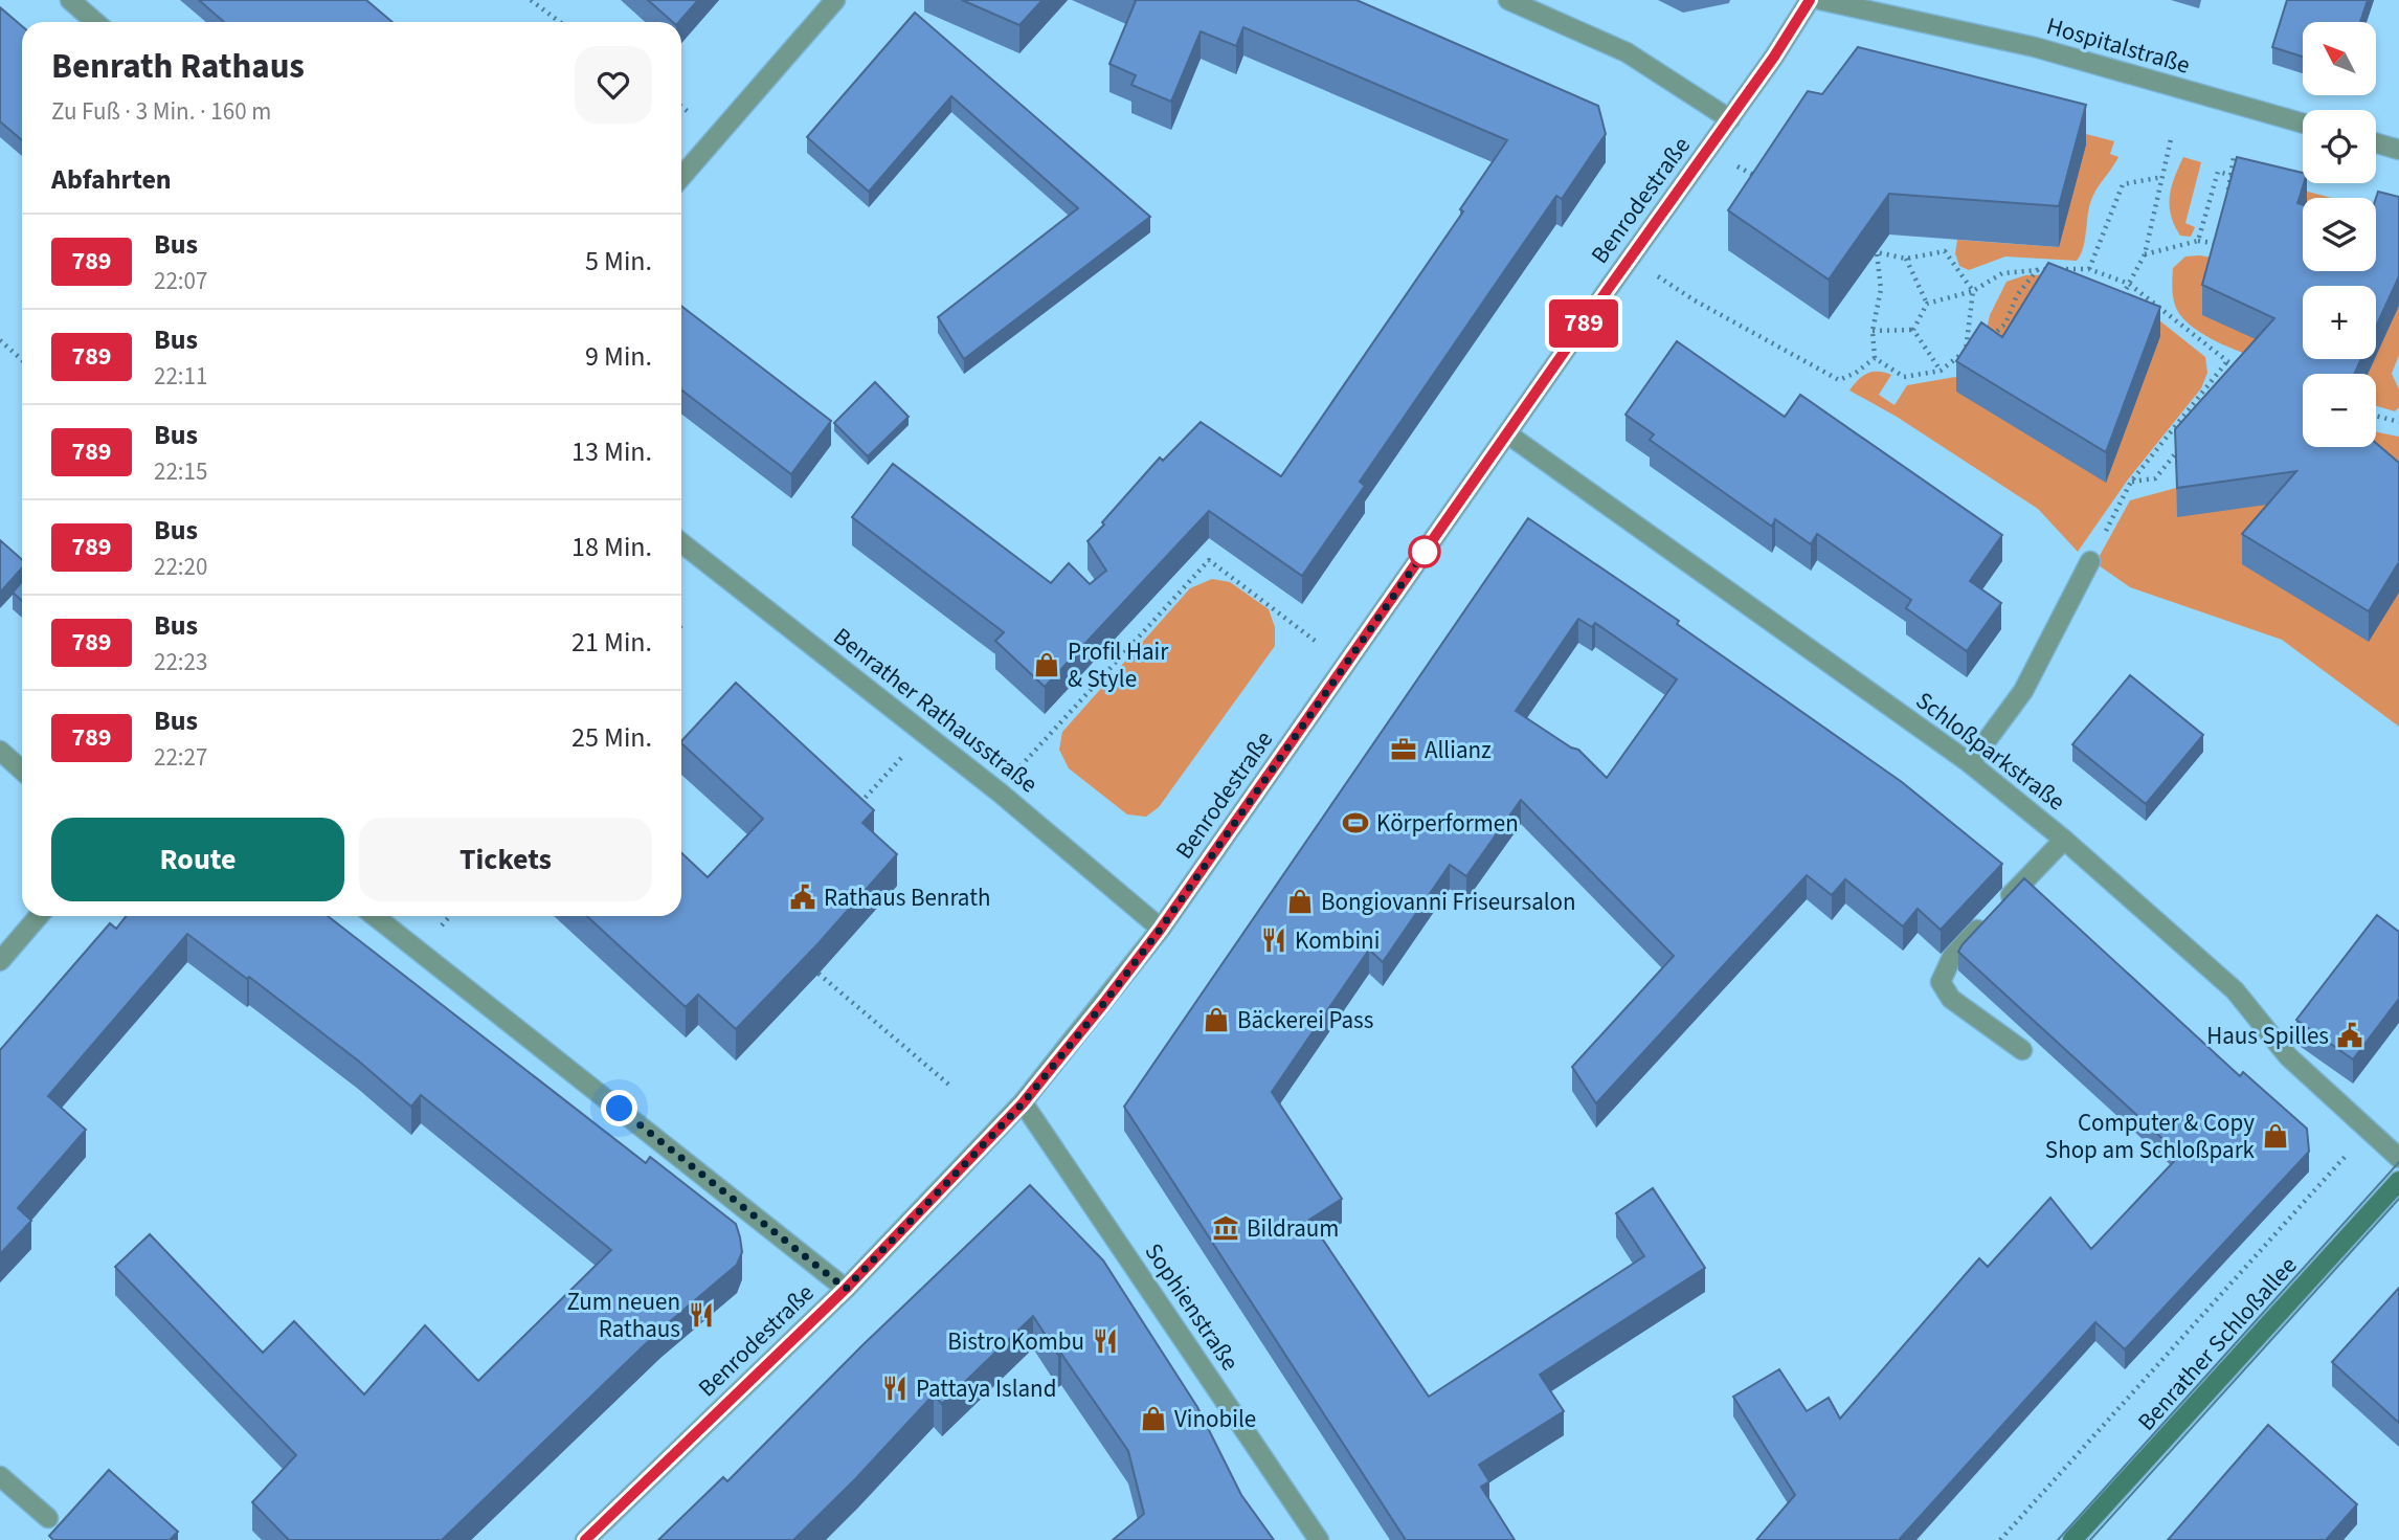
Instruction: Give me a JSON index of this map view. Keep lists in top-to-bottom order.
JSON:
{
  "streets": {
    "main road": ["Benrather Schloßallee"],
    "street": [
      "Hospitalstraße",
      "Benrodestraße",
      "Benrather Rathausstraße",
      "Schloßparkstraße",
      "Sophienstraße"
    ]
  },
  "crossings": [
    ["Benrodestraße", "Benrather Rathausstraße"],
    ["Benrodestraße", "Schloßparkstraße"],
    ["Benrodestraße", "Sophienstraße"]
  ],
  "places": {
    "shop": [
      "Profil Hair & Style",
      "Bongiovanni Friseursalon",
      "Bäckerei Pass",
      "Computer & Copy Shop am Schloßpark",
      "Vinobile"
    ],
    "office": ["Allianz"],
    "sports": ["Körperformen"],
    "public building": ["Rathaus Benrath", "Haus Spilles"],
    "restaurant": [
      "Kombini",
      "Zum neuen Rathaus",
      "Bistro Kombu",
      "Pattaya Island"
    ],
    "museum": ["Bildraum"]
  },
  "lines": ["bus line 789"],
  "north": "top left",
  "page": {
    "on_map": "789",
    "map_buttons": ["+", "−"],
    "heading": [
      ["Benrath Rathaus", "Zu Fuß · 3 Min. · 160 m"],
      "Abfahrten"
    ],
    "list": [
      {
        "mark": "789",
        "name": "Bus",
        "note": "22:07",
        "value": "5 Min."
      },
      {
        "mark": "789",
        "name": "Bus",
        "note": "22:11",
        "value": "9 Min."
      },
      {
        "mark": "789",
        "name": "Bus",
        "note": "22:15",
        "value": "13 Min."
      },
      {
        "mark": "789",
        "name": "Bus",
        "note": "22:20",
        "value": "18 Min."
      },
      {
        "mark": "789",
        "name": "Bus",
        "note": "22:23",
        "value": "21 Min."
      },
      {
        "mark": "789",
        "name": "Bus",
        "note": "22:27",
        "value": "25 Min."
      }
    ],
    "buttons": ["Route", "Tickets"]
  }
}
